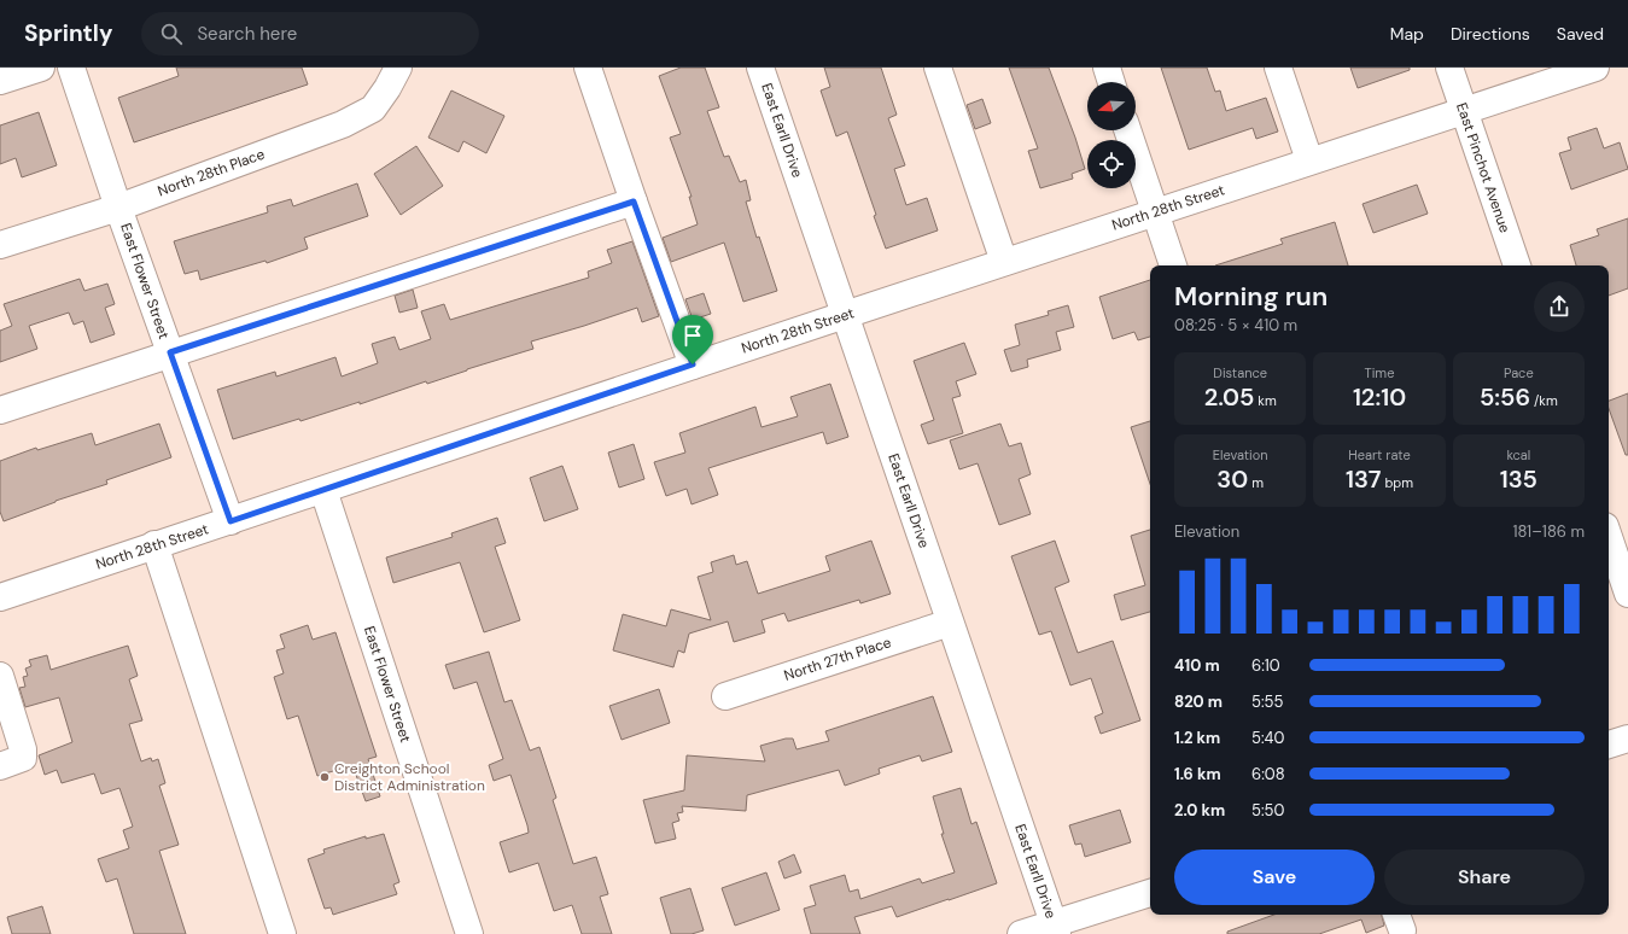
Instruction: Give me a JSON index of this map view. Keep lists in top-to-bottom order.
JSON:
{
  "streets": {
    "street": [
      "East Earll Drive",
      "East Pinchot Avenue",
      "North 28th Place",
      "North 28th Street",
      "East Flower Street",
      "North 27th Place"
    ]
  },
  "crossings": [
    ["East Earll Drive", "North 28th Street"],
    ["East Earll Drive", "North 27th Place"],
    ["East Pinchot Avenue", "North 28th Street"],
    ["North 28th Place", "East Flower Street"],
    ["North 28th Street", "East Flower Street"]
  ],
  "places": ["Creighton School District Administration"],
  "north": "left",
  "page": {
    "header": "Sprintly",
    "search": "Search here",
    "nav": ["Map", "Directions", "Saved"],
    "heading": ["Morning run", "08:25 · 5 × 410 m"],
    "stats": [
      ["Distance", "2.05 km"],
      ["Time", "12:10"],
      ["Pace", "5:56 /km"],
      ["Elevation", "30 m"],
      ["Heart rate", "137 bpm"],
      ["kcal", "135"]
    ],
    "chart": ["Elevation", "181–186 m"],
    "list": [
      {
        "name": "410 m",
        "note": "6:10"
      },
      {
        "name": "820 m",
        "note": "5:55"
      },
      {
        "name": "1.2 km",
        "note": "5:40"
      },
      {
        "name": "1.6 km",
        "note": "6:08"
      },
      {
        "name": "2.0 km",
        "note": "5:50"
      }
    ],
    "buttons": ["Save", "Share"]
  }
}
